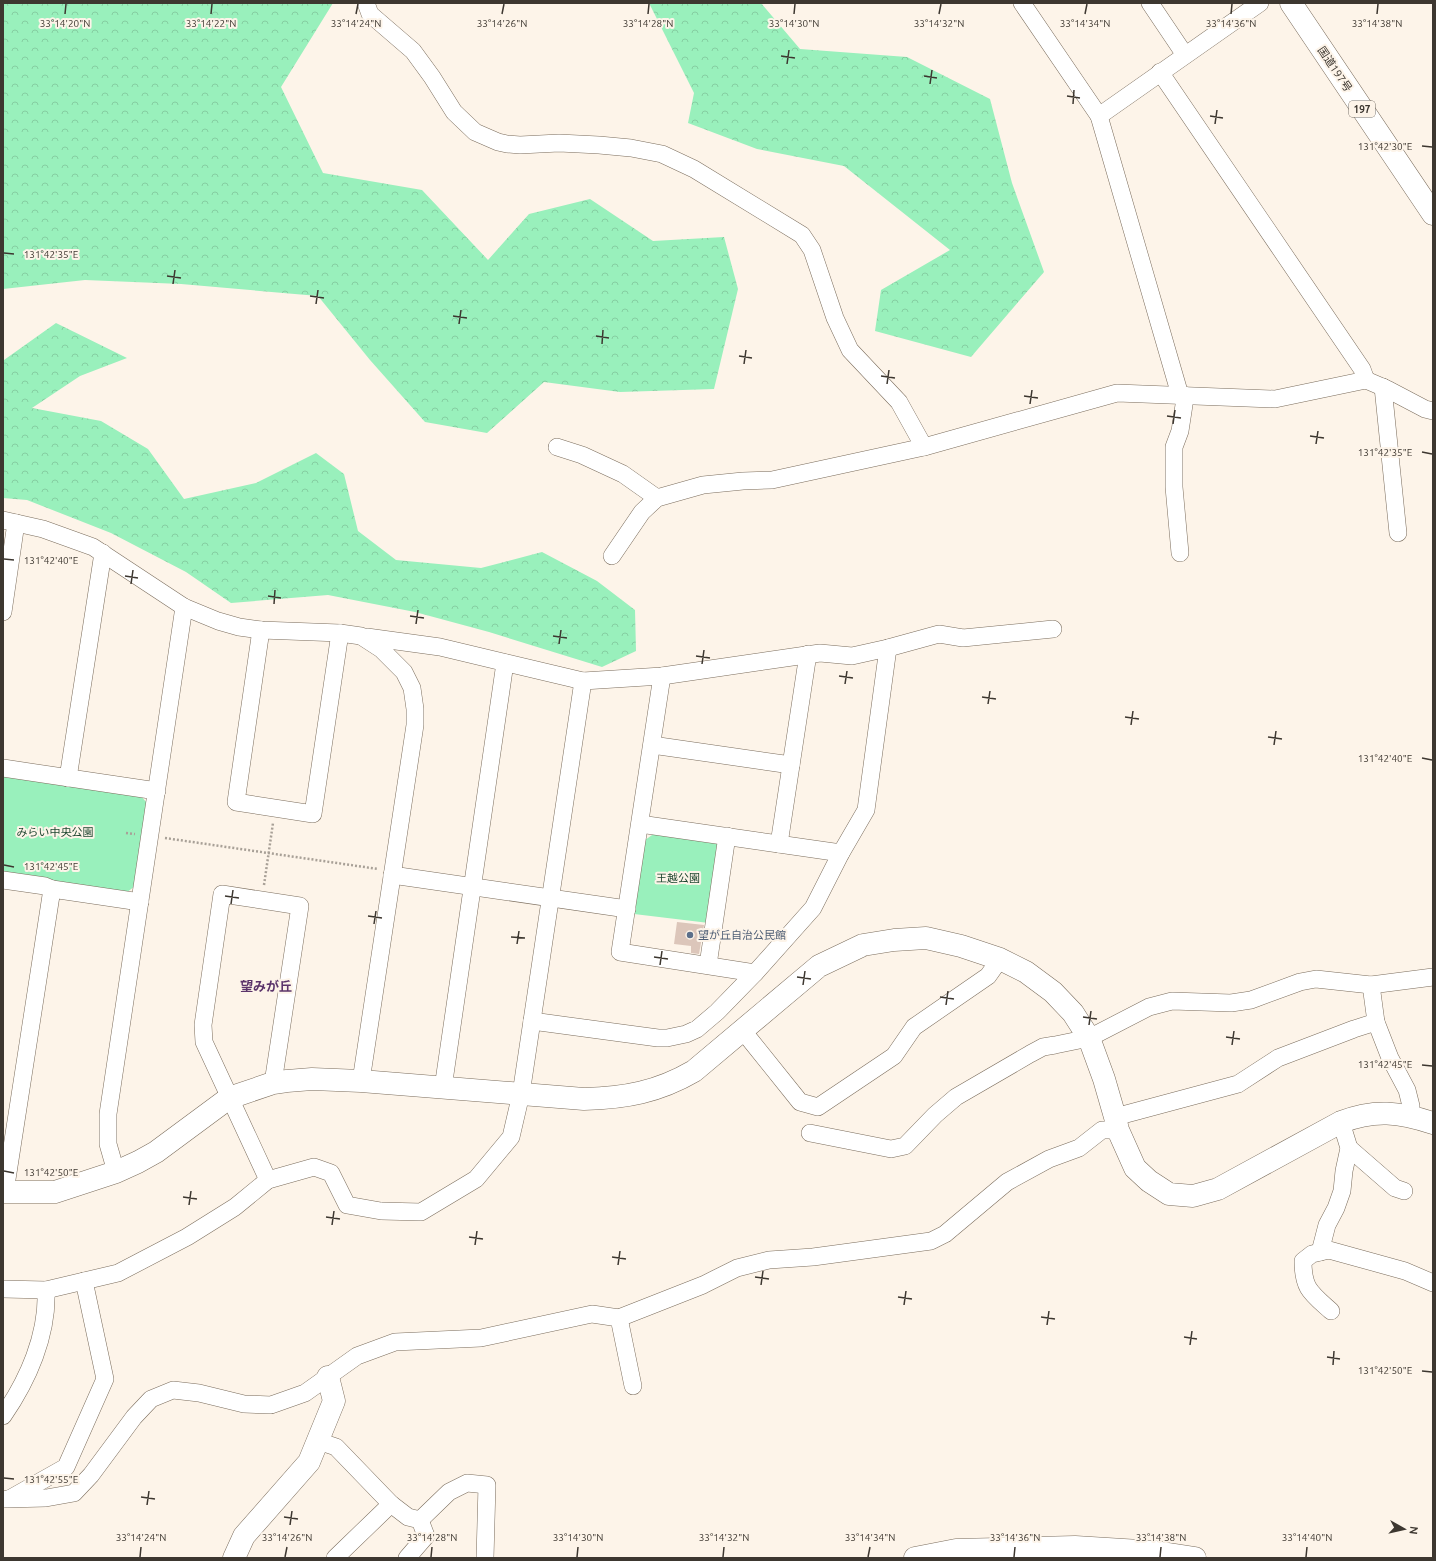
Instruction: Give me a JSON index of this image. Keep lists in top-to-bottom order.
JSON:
{
  "streets": {
    "main road": ["国道197号", "197"]
  },
  "districts": ["望みが丘"],
  "parks": ["みらい中央公園", "王越公園"],
  "places": ["望が丘自治公民館"],
  "north": "right",
  "coordinates": [
    "33°14'20\"N",
    "33°14'22\"N",
    "33°14'24\"N",
    "33°14'26\"N",
    "33°14'28\"N",
    "33°14'30\"N",
    "33°14'32\"N",
    "33°14'34\"N",
    "33°14'36\"N",
    "33°14'38\"N",
    "131°42'30\"E",
    "131°42'35\"E",
    "131°42'40\"E",
    "131°42'45\"E",
    "131°42'50\"E",
    "131°42'55\"E",
    "33°14'40\"N"
  ]
}
